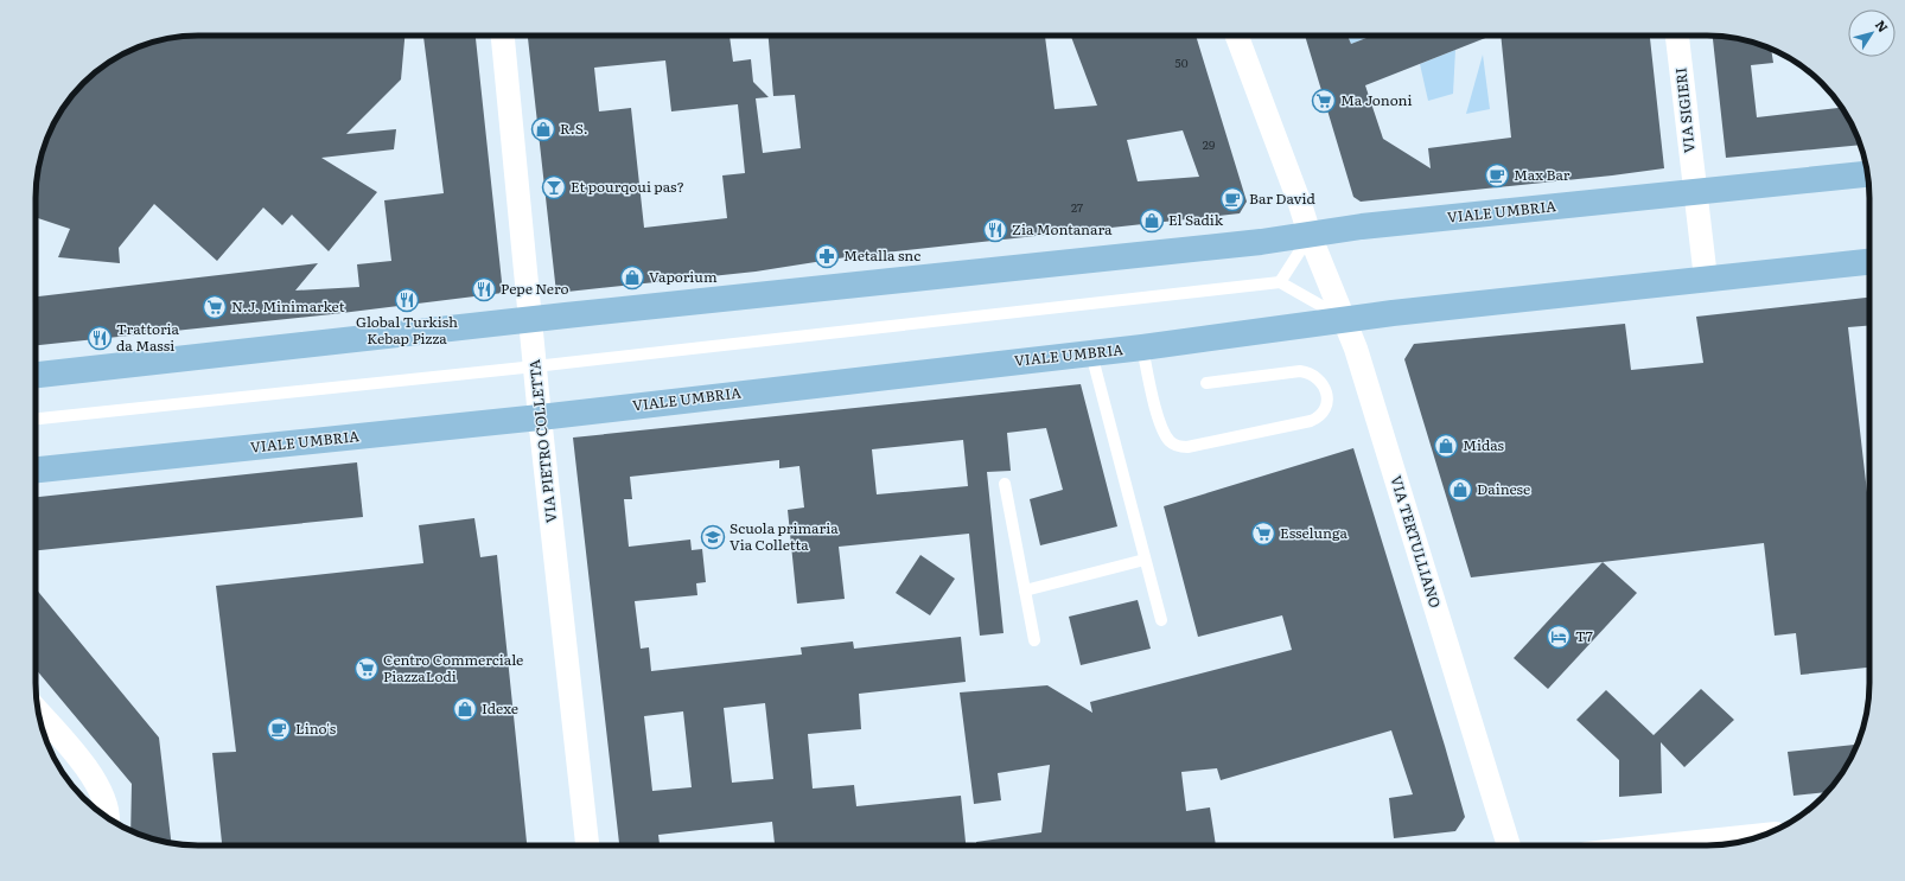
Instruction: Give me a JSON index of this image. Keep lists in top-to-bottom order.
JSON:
{
  "streets": {
    "main road": ["VIALE UMBRIA"],
    "street": ["VIA SIGIERI", "VIA PIETRO COLLETTA", "VIA TERTULLIANO"]
  },
  "crossings": [
    ["VIA SIGIERI", "VIALE UMBRIA"],
    ["VIALE UMBRIA", "VIA PIETRO COLLETTA"],
    ["VIALE UMBRIA", "VIA TERTULLIANO"]
  ],
  "places": {
    "supermarket": [
      "Ma Jononi",
      "N.J. Minimarket",
      "Esselunga",
      "Centro Commerciale PiazzaLodi"
    ],
    "shop": [
      "R.S.",
      "El Sadik",
      "Vaporium",
      "Midas",
      "Dainese",
      "Idexe"
    ],
    "cafe": ["Max Bar", "Bar David", "Lino's"],
    "bar": ["Et pourqoui pas?"],
    "restaurant": [
      "Zia Montanara",
      "Pepe Nero",
      "Global Turkish Kebap Pizza",
      "Trattoria da Massi"
    ],
    "pharmacy": ["Metalla snc"],
    "school or university": ["Scuola primaria Via Colletta"],
    "hotel": ["T7"]
  },
  "house_numbers": ["50", "29", "27"],
  "north": "top right"
}
